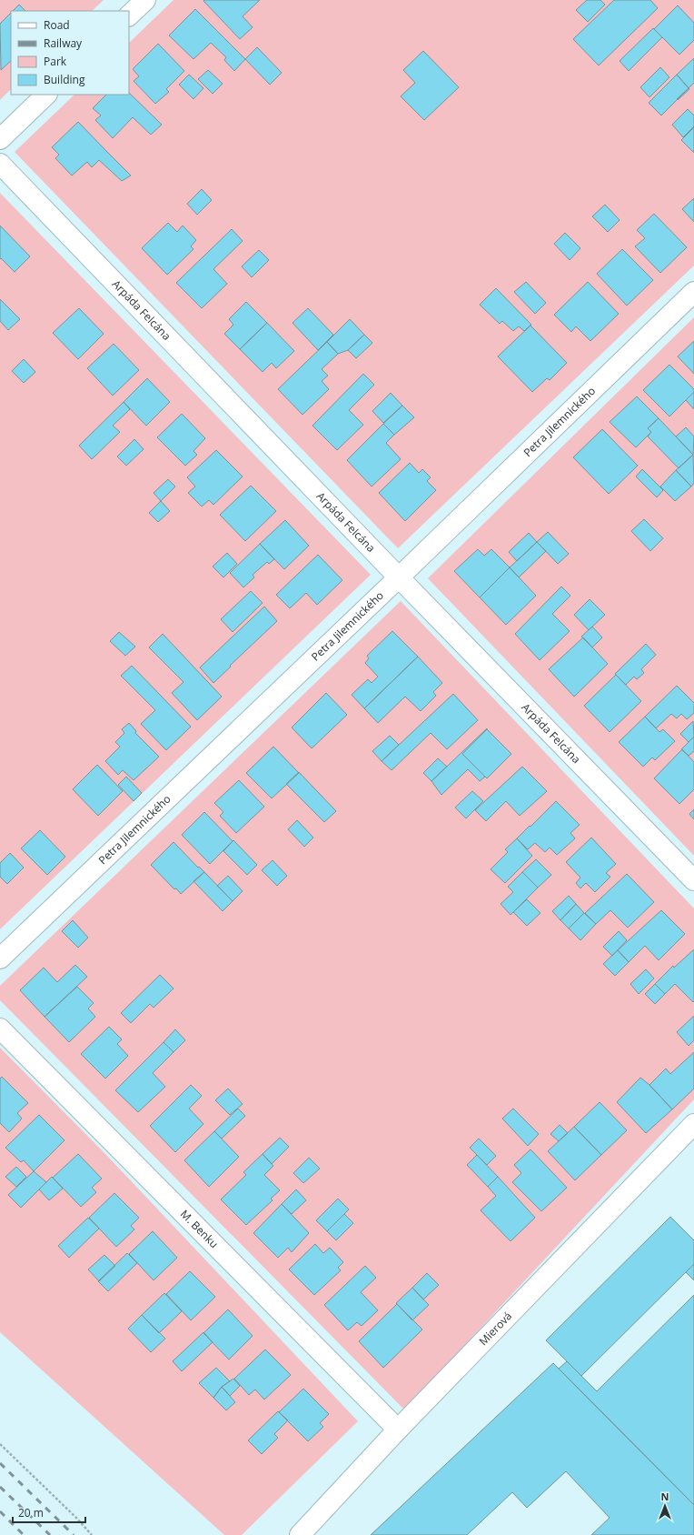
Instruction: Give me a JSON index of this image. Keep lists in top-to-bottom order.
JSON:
{
  "streets": {
    "street": [
      "Arpáda Felcána",
      "Petra Jilemnického",
      "M. Benku",
      "Mierová"
    ]
  },
  "crossings": [
    ["Arpáda Felcána", "Petra Jilemnického"],
    ["M. Benku", "Mierová"]
  ],
  "legend": [
    "Road",
    "Railway",
    "Park",
    "Building"
  ],
  "scale_bar": "20 m",
  "north": "top"
}
